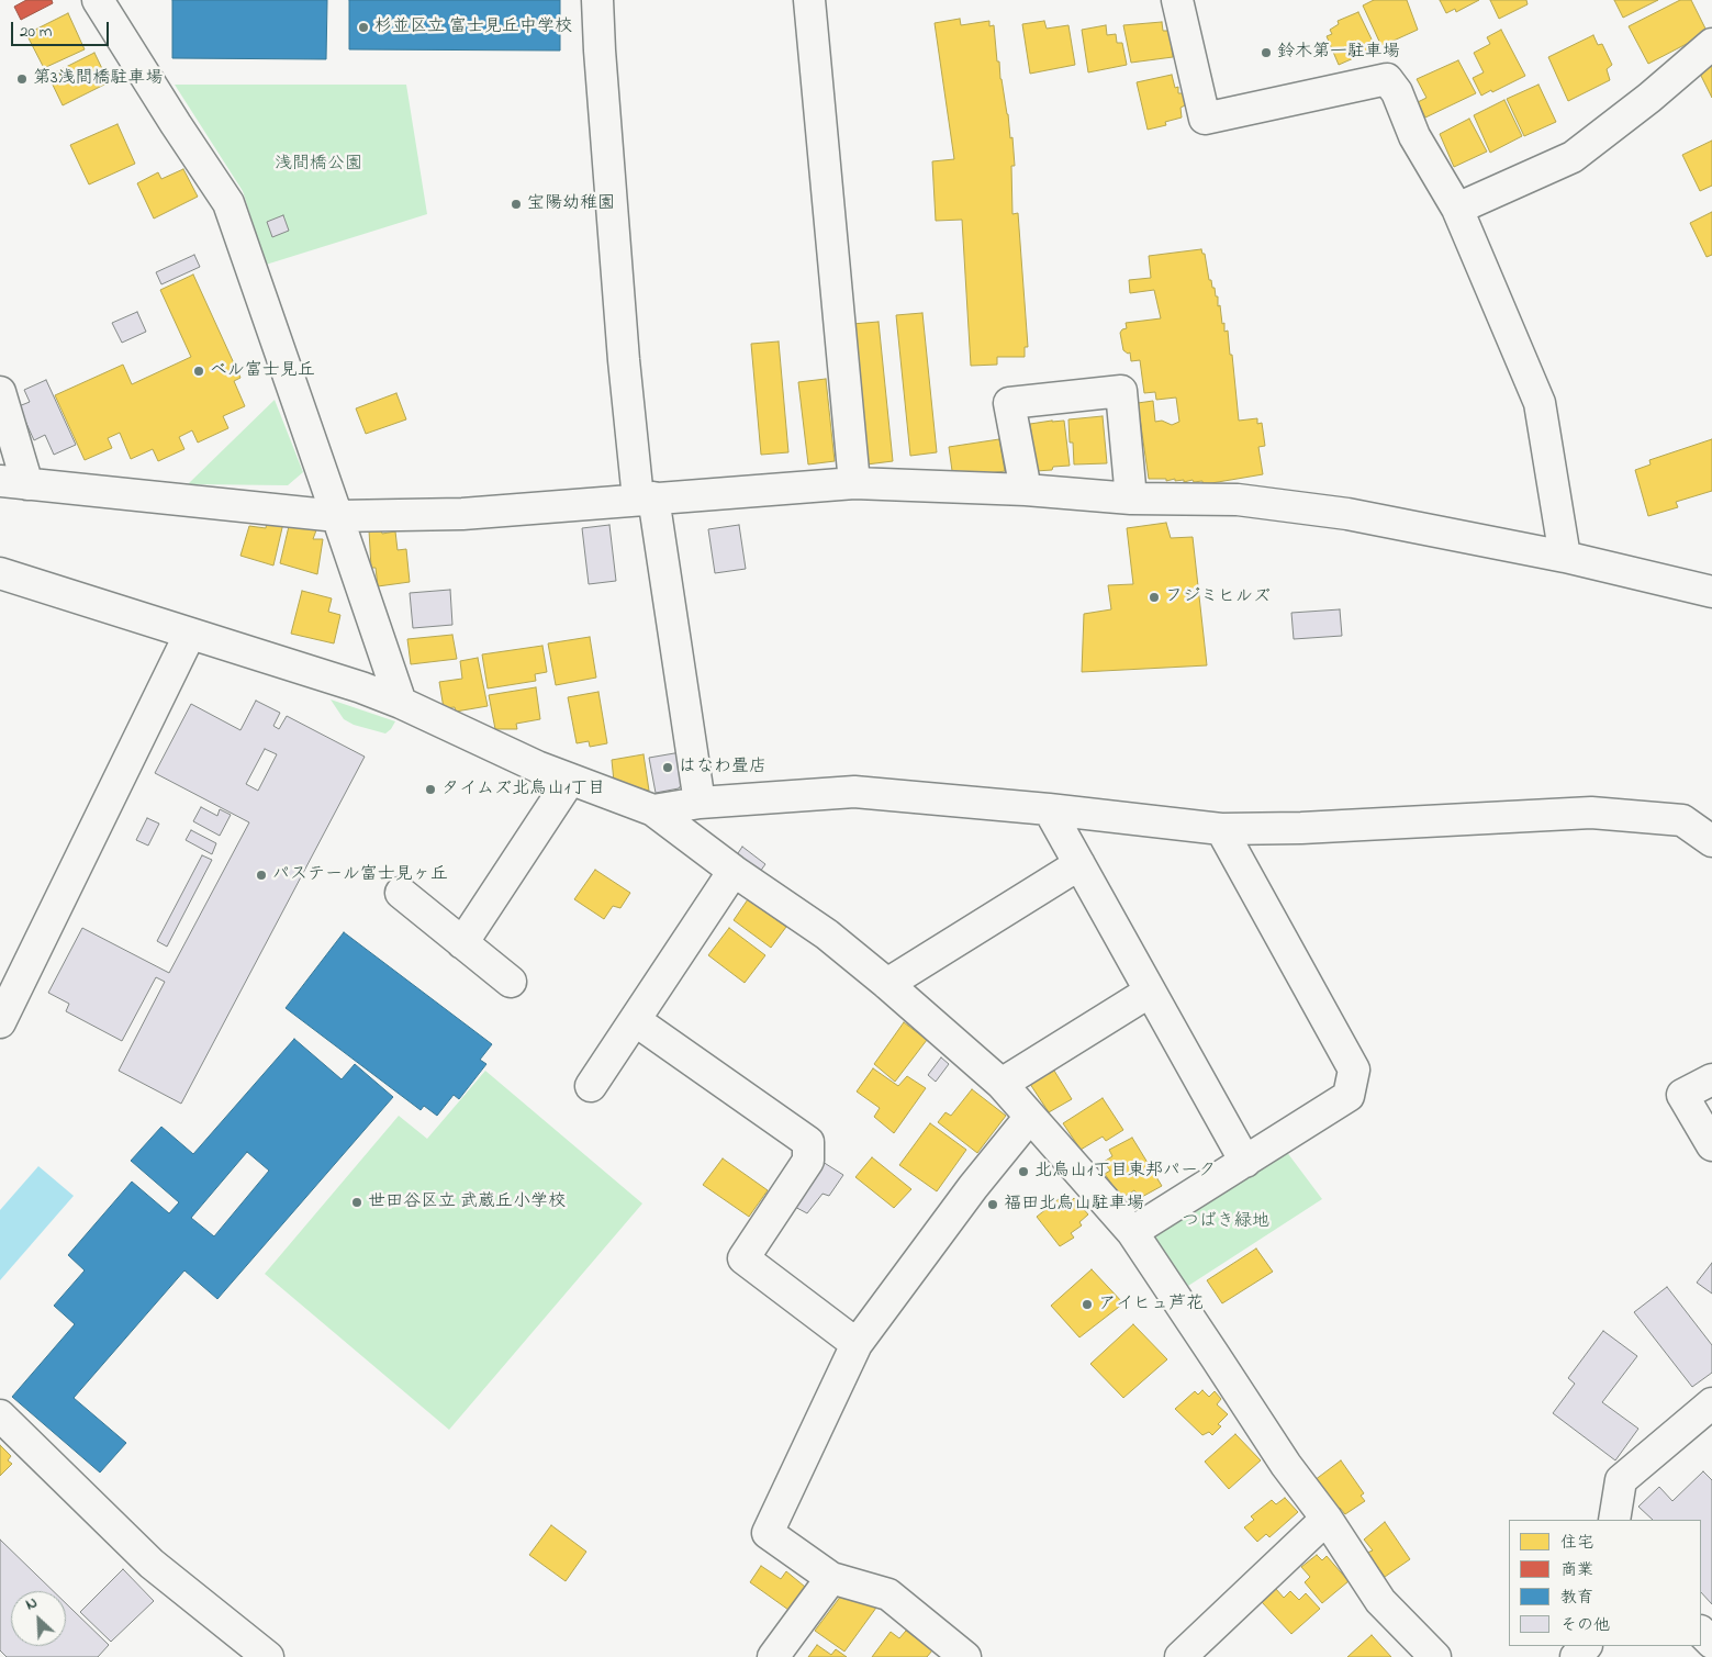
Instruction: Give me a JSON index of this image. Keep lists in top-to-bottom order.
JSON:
{
  "parks": ["浅間橋公園", "つばき緑地"],
  "places": [
    "杉並区立 富士見丘中学校",
    "鈴木第一駐車場",
    "第3浅間橋駐車場",
    "宝陽幼稚園",
    "ベル富士見丘",
    "フジミヒルズ",
    "はなわ畳店",
    "タイムズ北烏山1丁目",
    "パステール富士見ヶ丘",
    "北烏山1丁目東邦パーク",
    "世田谷区立 武蔵丘小学校",
    "福田北烏山駐車場",
    "アイヒュ芦花"
  ],
  "legend": [
    "住宅",
    "商業",
    "教育",
    "その他"
  ],
  "scale_bar": "20 m",
  "north": "top left"
}
